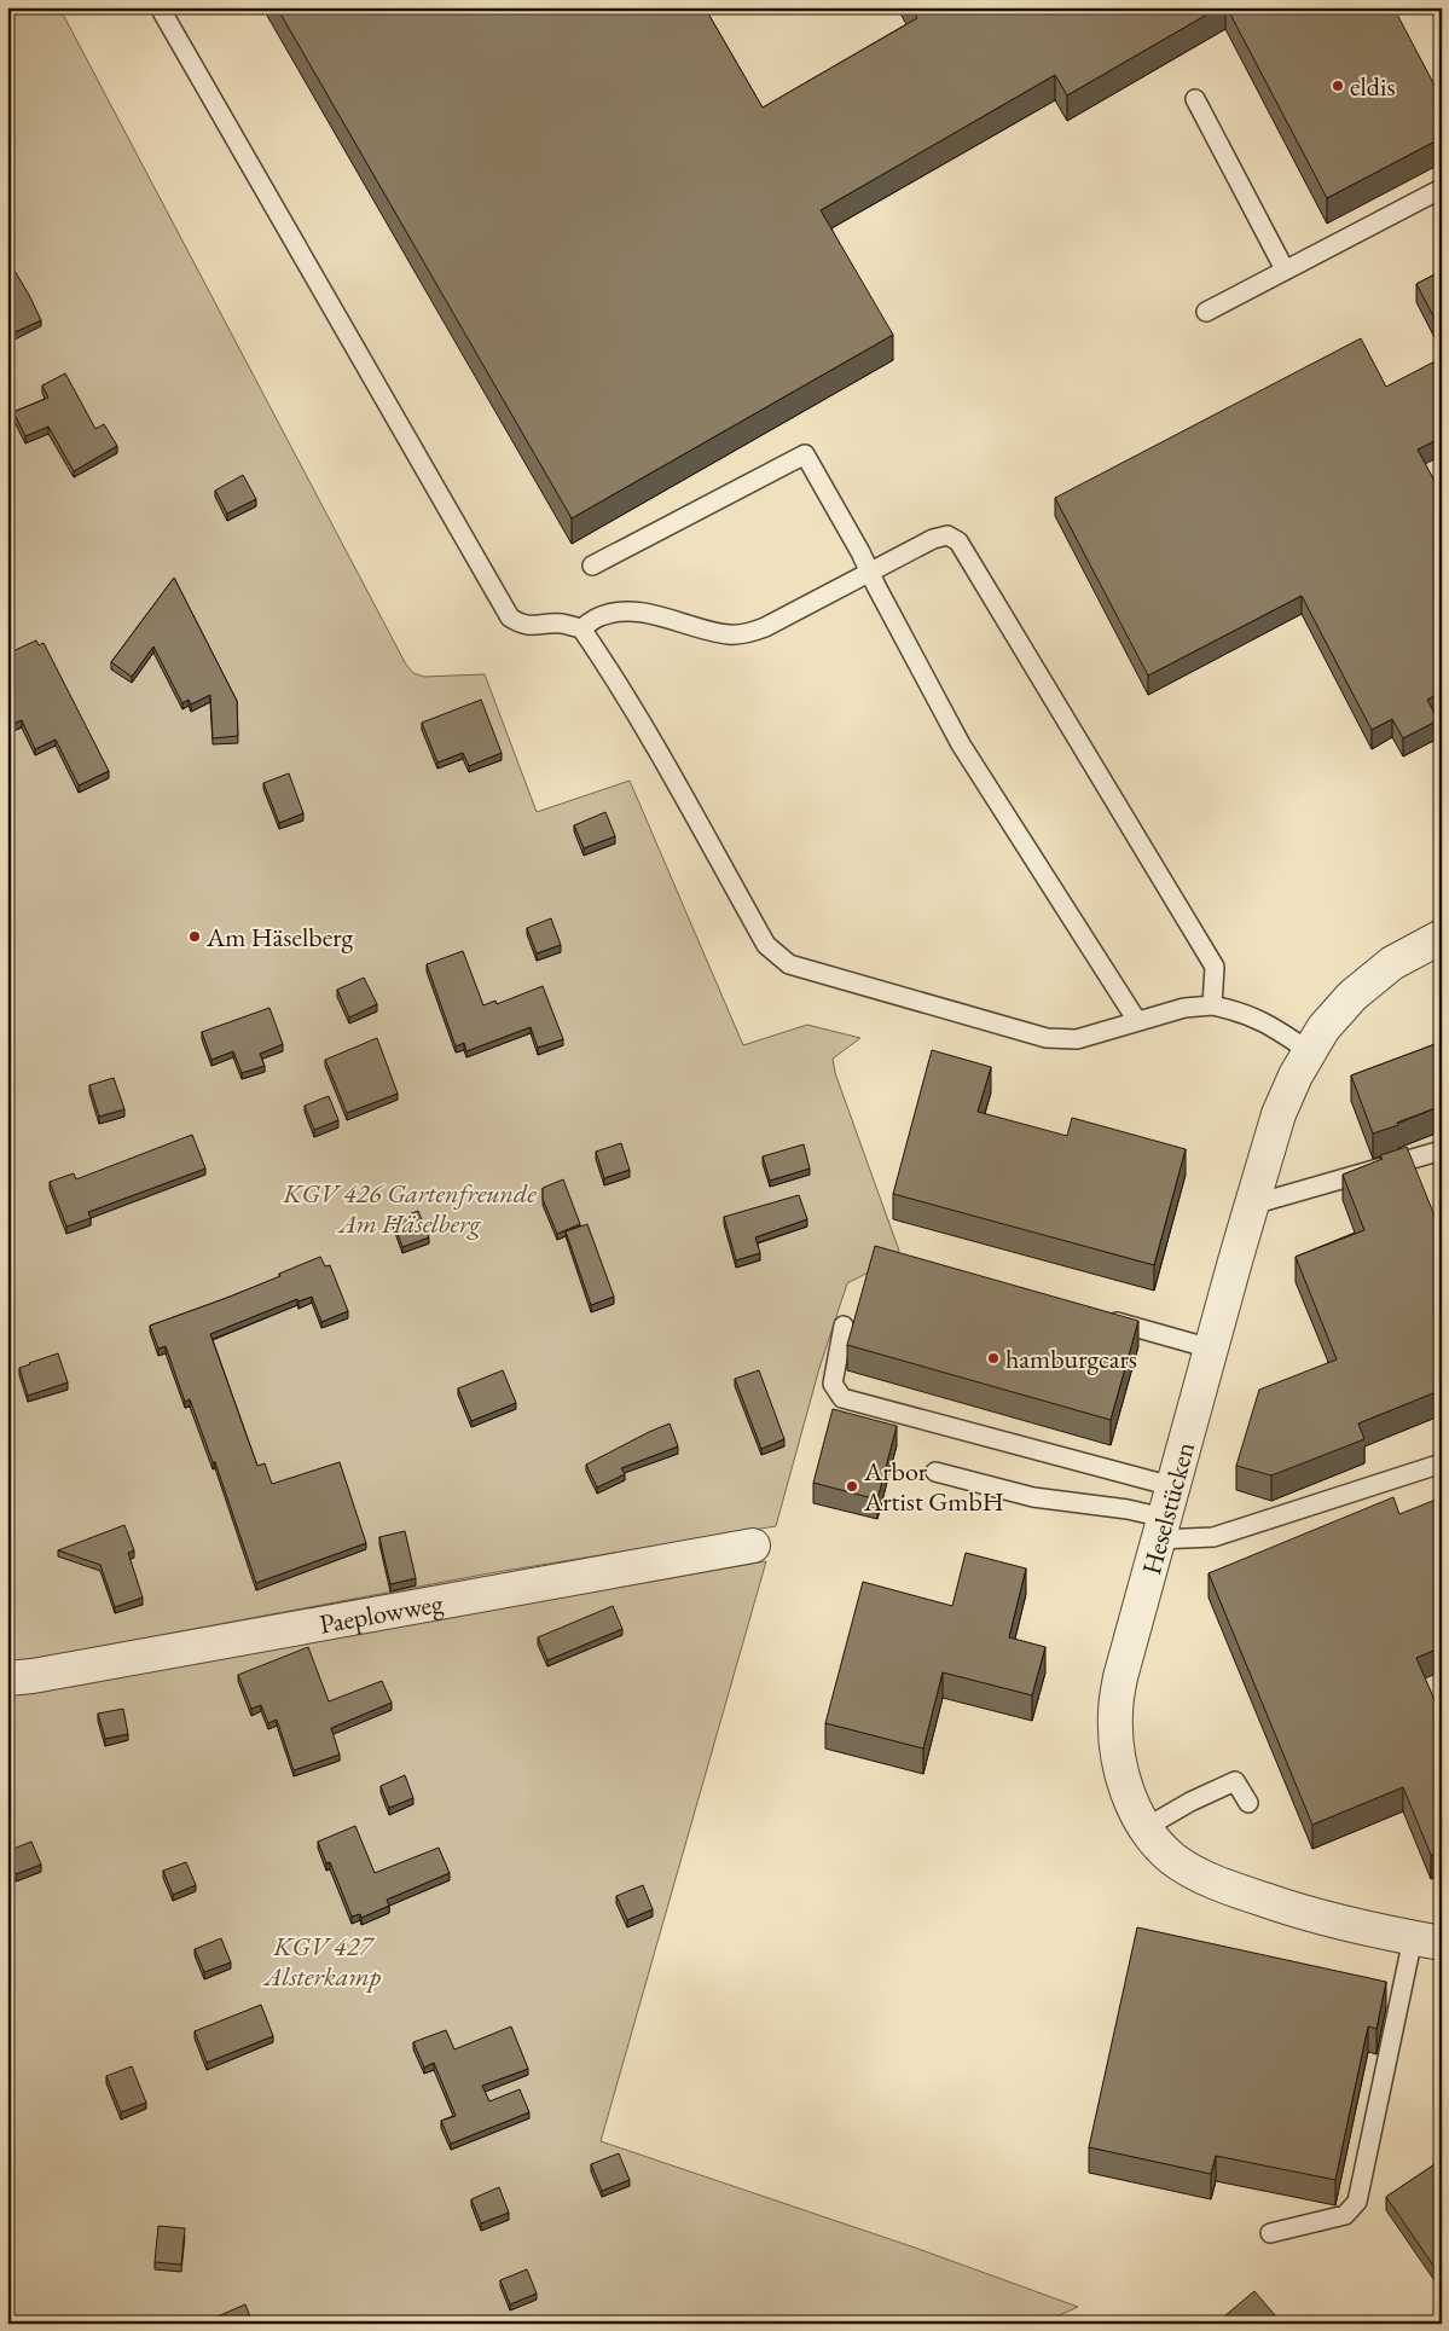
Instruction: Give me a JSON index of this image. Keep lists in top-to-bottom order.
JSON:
{
  "streets": {
    "street": ["Heselstücken", "Paeplowweg"]
  },
  "parks": ["KGV 426 Gartenfreunde Am Häselberg", "KGV 427 Alsterkamp"],
  "places": [
    "eldis",
    "Am Häselberg",
    "hamburgcars",
    "Arbor Artist GmbH"
  ]
}
